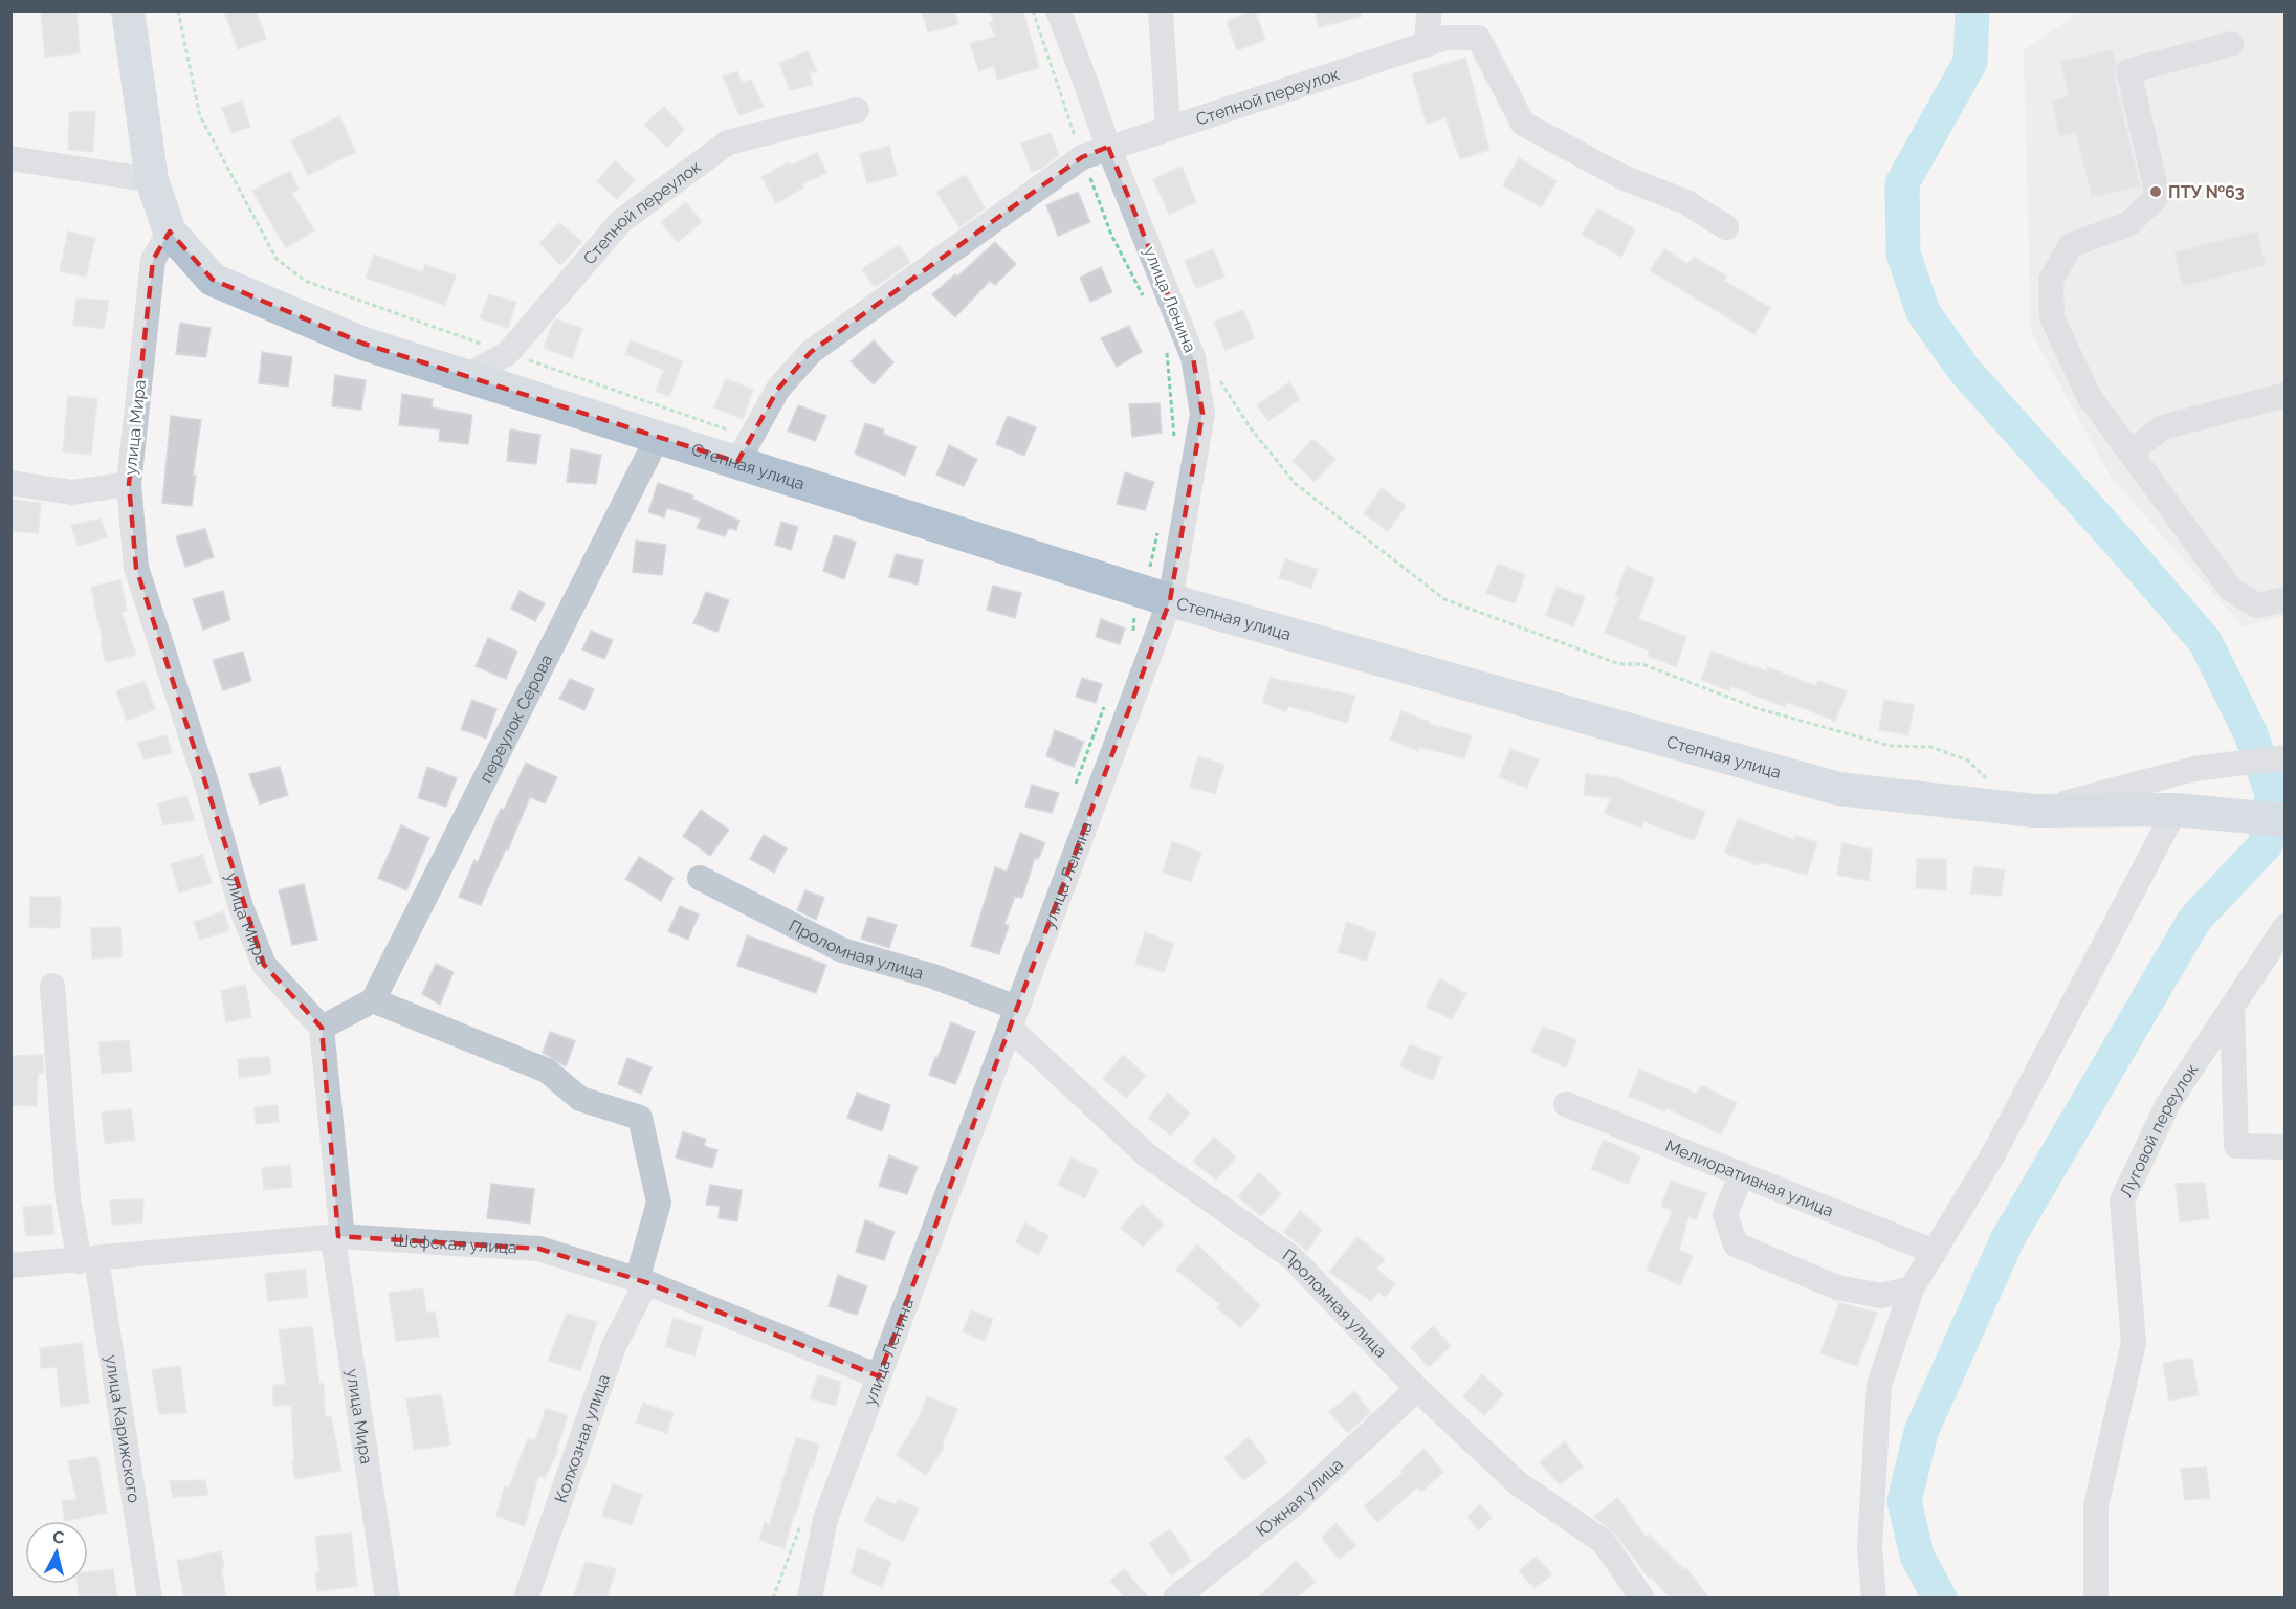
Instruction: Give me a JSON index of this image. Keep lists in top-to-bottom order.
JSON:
{
  "streets": {
    "main road": ["Степная улица"],
    "street": [
      "Степной переулок",
      "улица Ленина",
      "улица Мира",
      "переулок Серова",
      "Проломная улица",
      "Луговой переулок",
      "Мелиоративная улица",
      "Шефская улица",
      "улица Карижского",
      "Колхозная улица",
      "Южная улица"
    ]
  },
  "crossings": [
    ["Степной переулок", "улица Ленина"],
    ["Степной переулок", "Степная улица"],
    ["улица Ленина", "Степная улица"],
    ["улица Ленина", "Проломная улица"],
    ["улица Ленина", "Шефская улица"],
    ["улица Мира", "Степная улица"],
    ["улица Мира", "Шефская улица"],
    ["Степная улица", "переулок Серова"],
    ["Проломная улица", "Южная улица"],
    ["Шефская улица", "улица Карижского"],
    ["Шефская улица", "Колхозная улица"]
  ],
  "places": ["ПТУ №63"],
  "north": "top"
}
